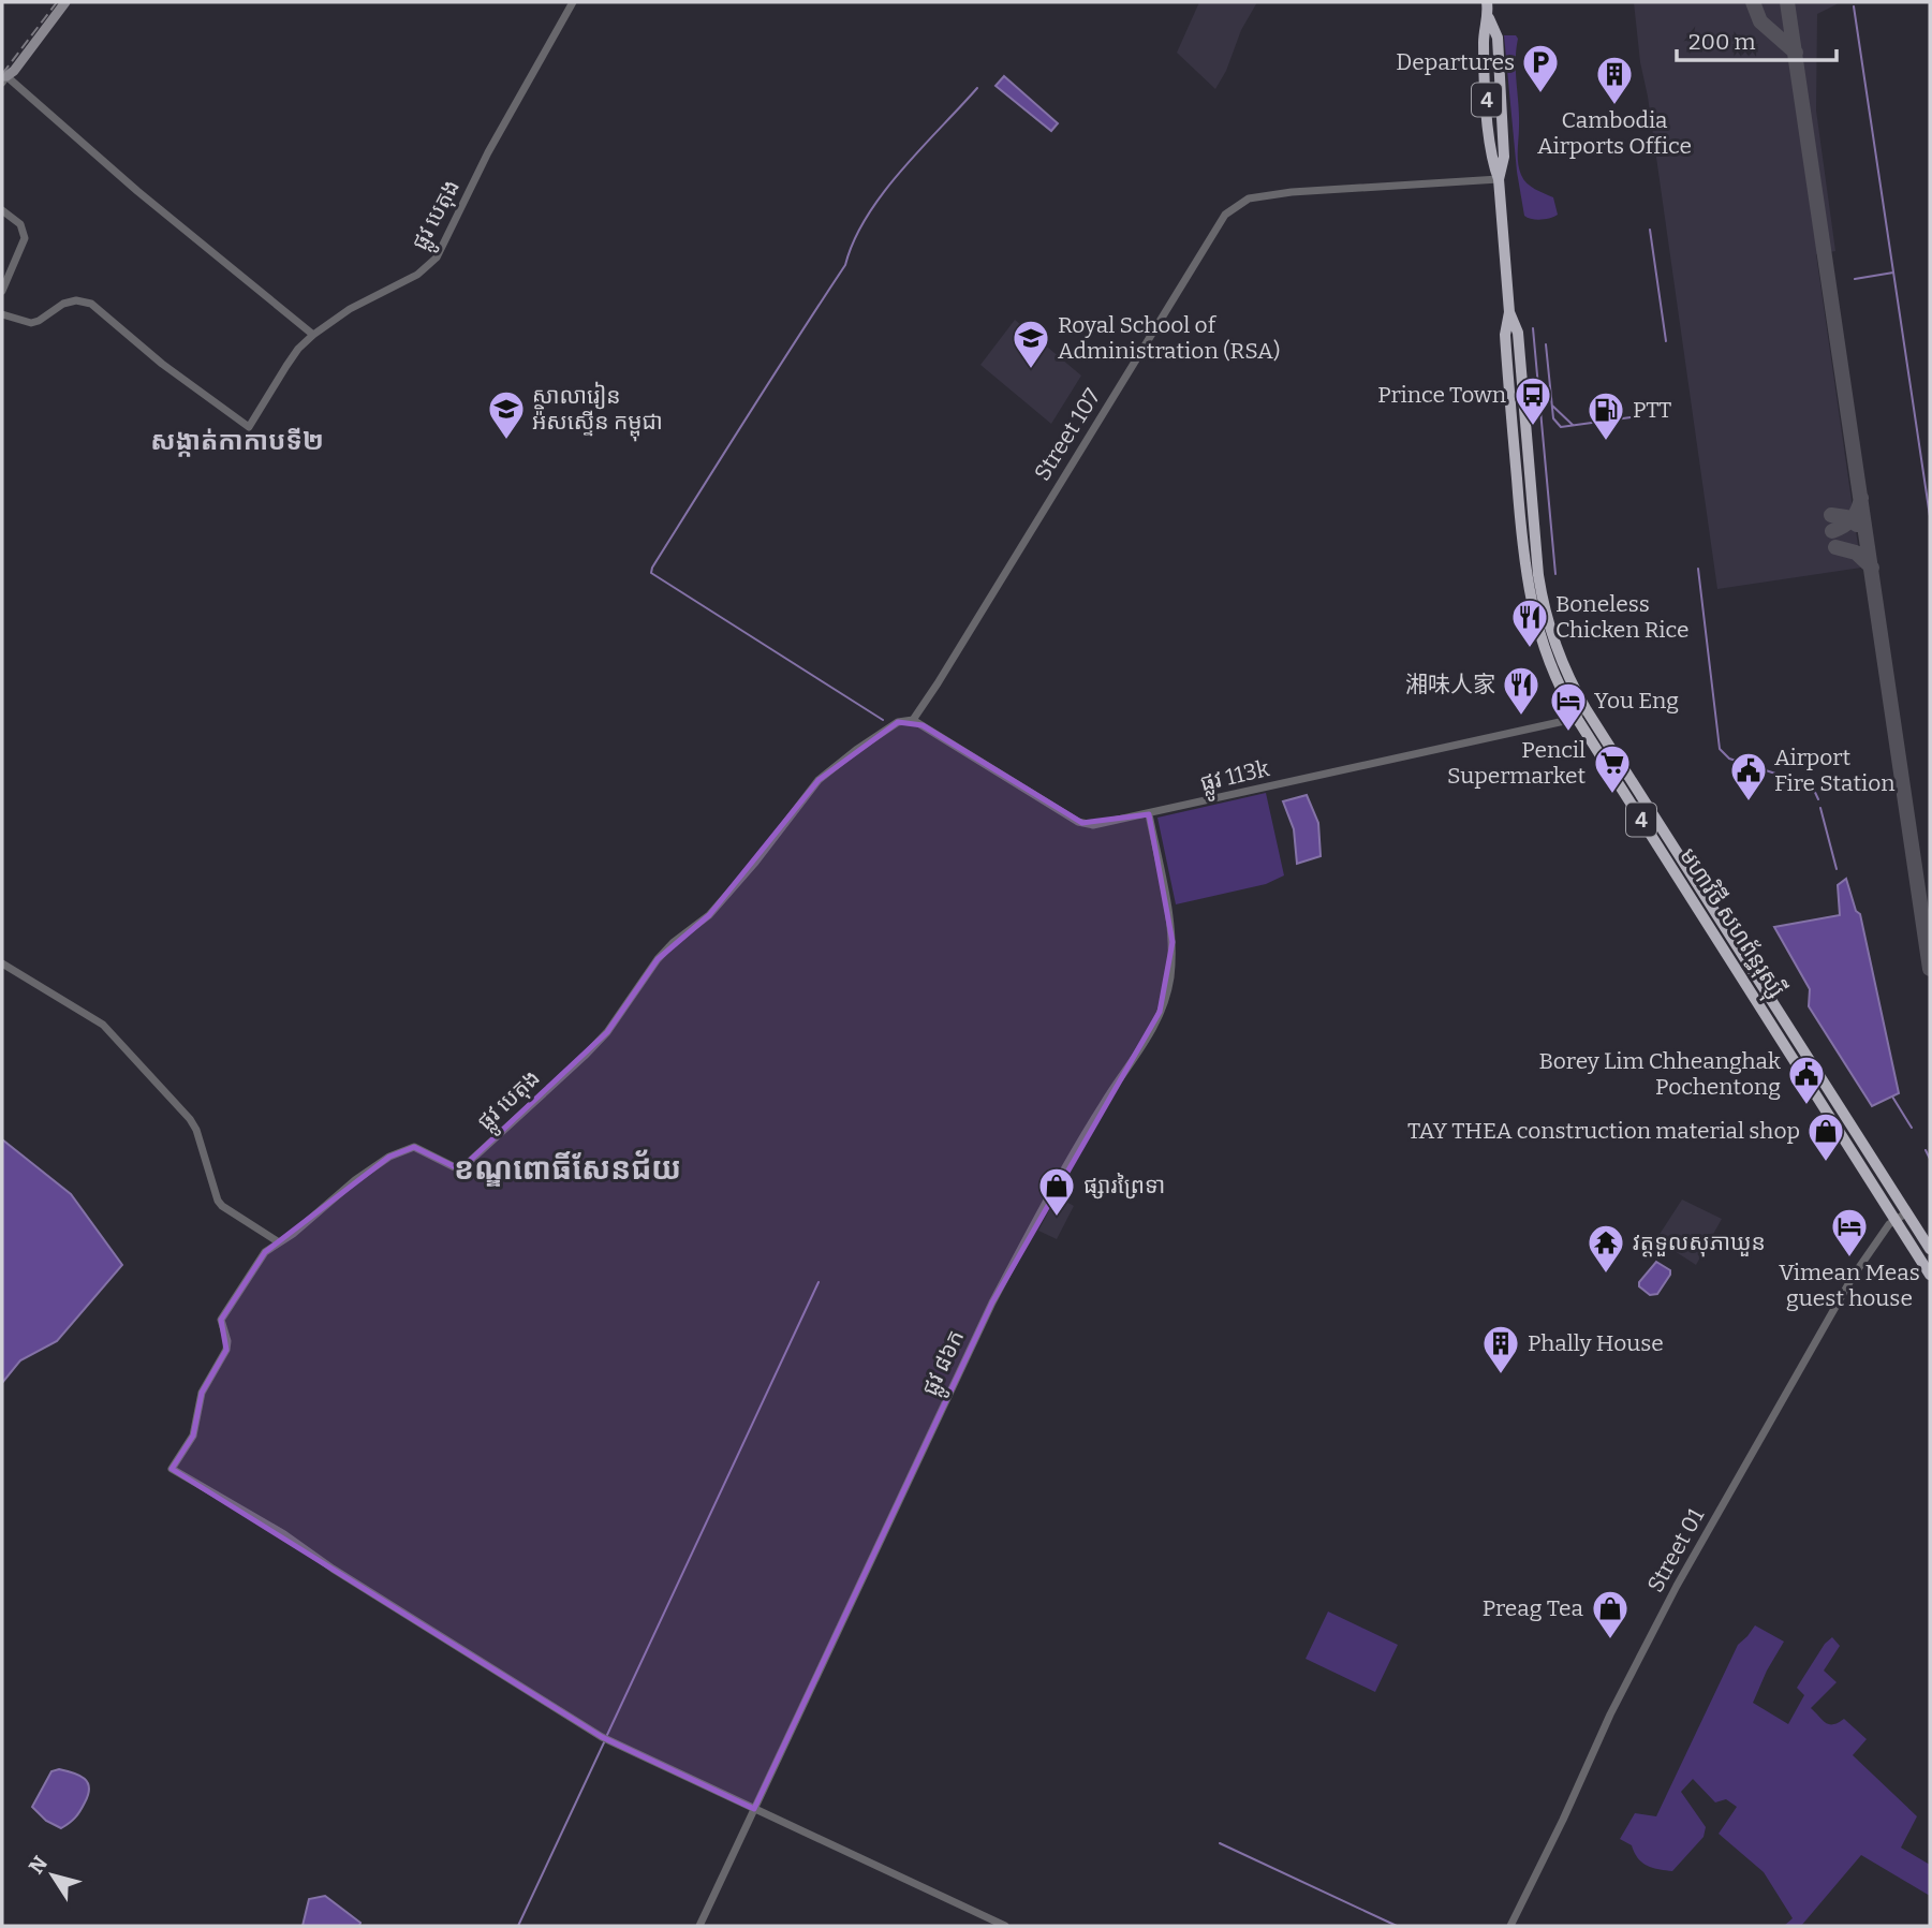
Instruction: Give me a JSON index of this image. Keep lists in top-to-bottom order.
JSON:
{
  "streets": {
    "highway": ["4", "មហាវិថី សហព័ន្ធរុស្ស៊ី"],
    "street": [
      "ផ្លូវ បេតុង",
      "Street 107",
      "ផ្លូវ 113k",
      "ផ្លូវ ៨៦ក",
      "Street 01"
    ]
  },
  "crossings": [
    ["ផ្លូវ បេតុង", "Street 107"],
    ["ផ្លូវ បេតុង", "ផ្លូវ 113k"],
    ["ផ្លូវ បេតុង", "ផ្លូវ ៨៦ក"],
    ["Street 107", "ផ្លូវ 113k"],
    ["Street 107", "មហាវិថី សហព័ន្ធរុស្ស៊ី"],
    ["ផ្លូវ 113k", "មហាវិថី សហព័ន្ធរុស្ស៊ី"],
    ["ផ្លូវ 113k", "ផ្លូវ ៨៦ក"],
    ["មហាវិថី សហព័ន្ធរុស្ស៊ី", "Street 01"]
  ],
  "districts": ["សង្កាត់កាកាបទី២", "ខណ្ឌពោធិ៍សែនជ័យ"],
  "places": {
    "parking": ["Departures"],
    "building": ["Cambodia Airports Office", "Phally House"],
    "school or university": ["Royal School of Administration (RSA)", "សាលារៀន អ៉ិសស្ទើន កម្ពុជា"],
    "bus stop": ["Prince Town"],
    "fuel station": ["PTT"],
    "restaurant": ["Boneless Chicken Rice", "湘味人家"],
    "hotel": ["You Eng", "Vimean Meas guest house"],
    "supermarket": ["Pencil Supermarket"],
    "public building": ["Airport Fire Station", "Borey Lim Chheanghak Pochentong"],
    "shop": ["TAY THEA construction material shop", "ផ្សារព្រៃទា", "Preag Tea"],
    "temple": ["វត្តទួលសុភាឃួន"]
  },
  "scale_bar": "200 m",
  "north": "top left"
}
